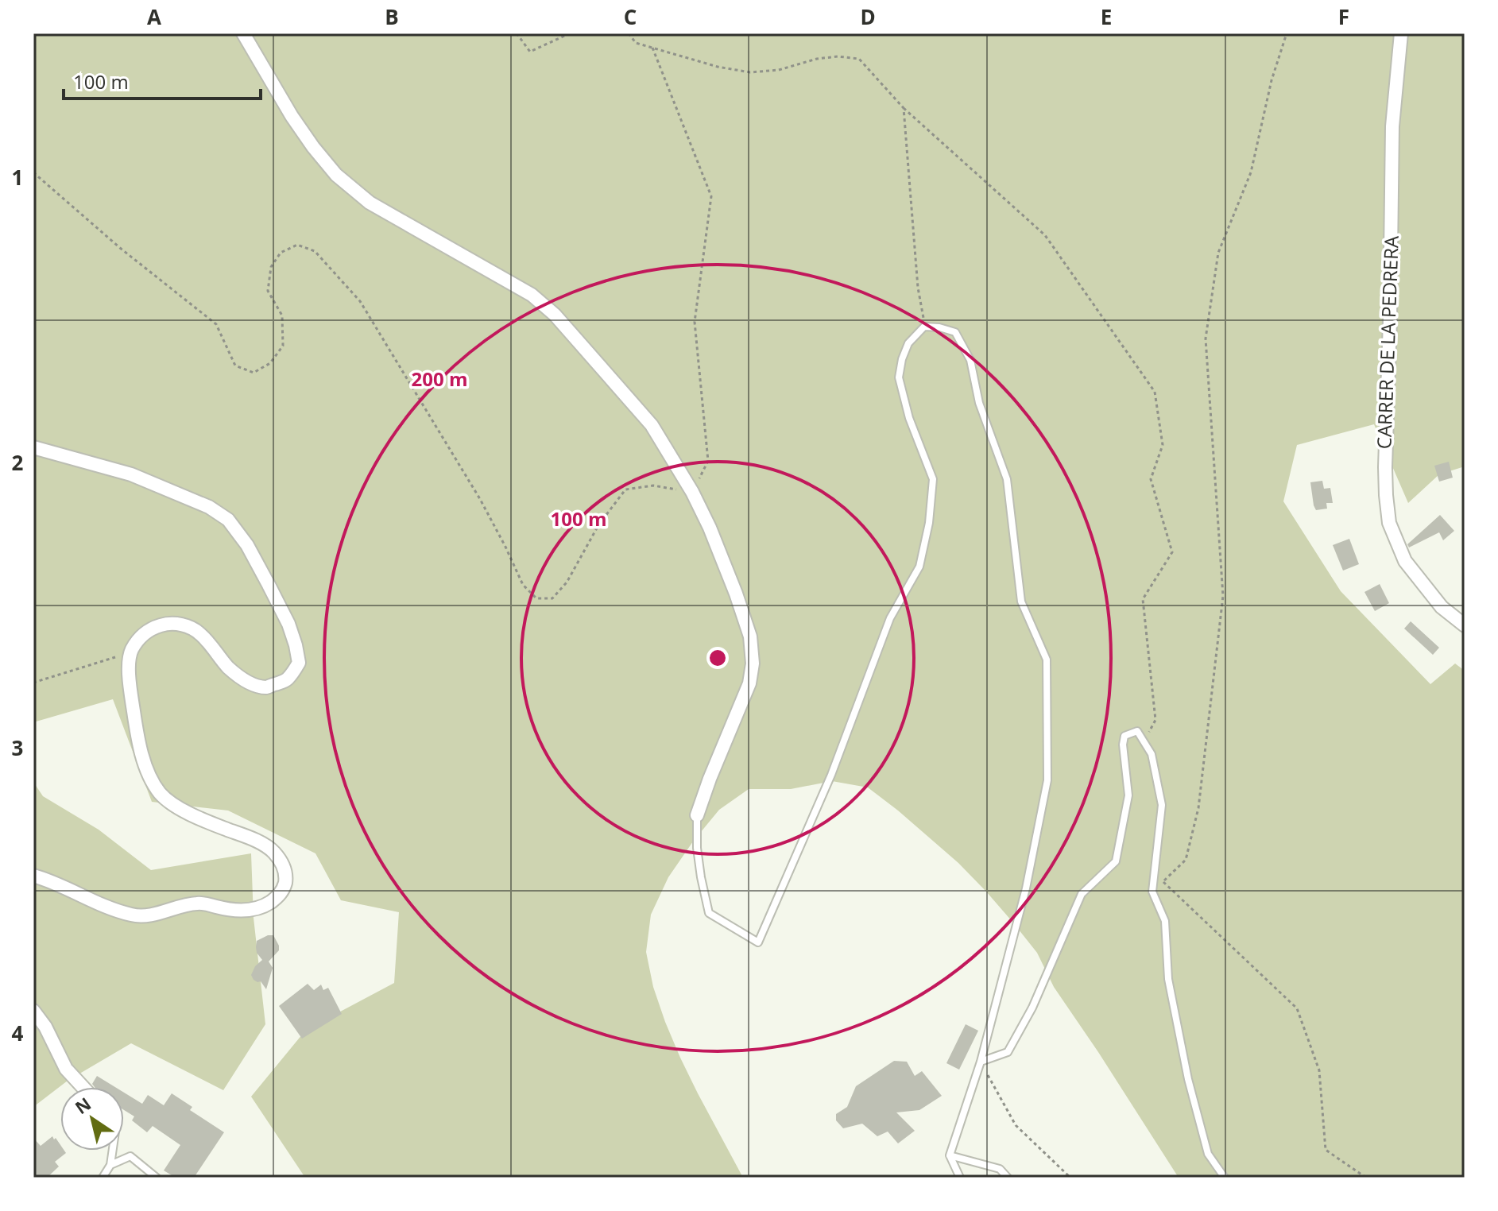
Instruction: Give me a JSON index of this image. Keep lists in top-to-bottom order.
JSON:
{
  "streets": {
    "street": ["CARRER DE LA PEDRERA"]
  },
  "scale_bar": "100 m",
  "north": "top left",
  "grid": {
    "columns": [
      "A",
      "B",
      "C",
      "D",
      "E",
      "F"
    ],
    "rows": [
      "1",
      "2",
      "3",
      "4"
    ]
  },
  "rings": ["200 m", "100 m"]
}
